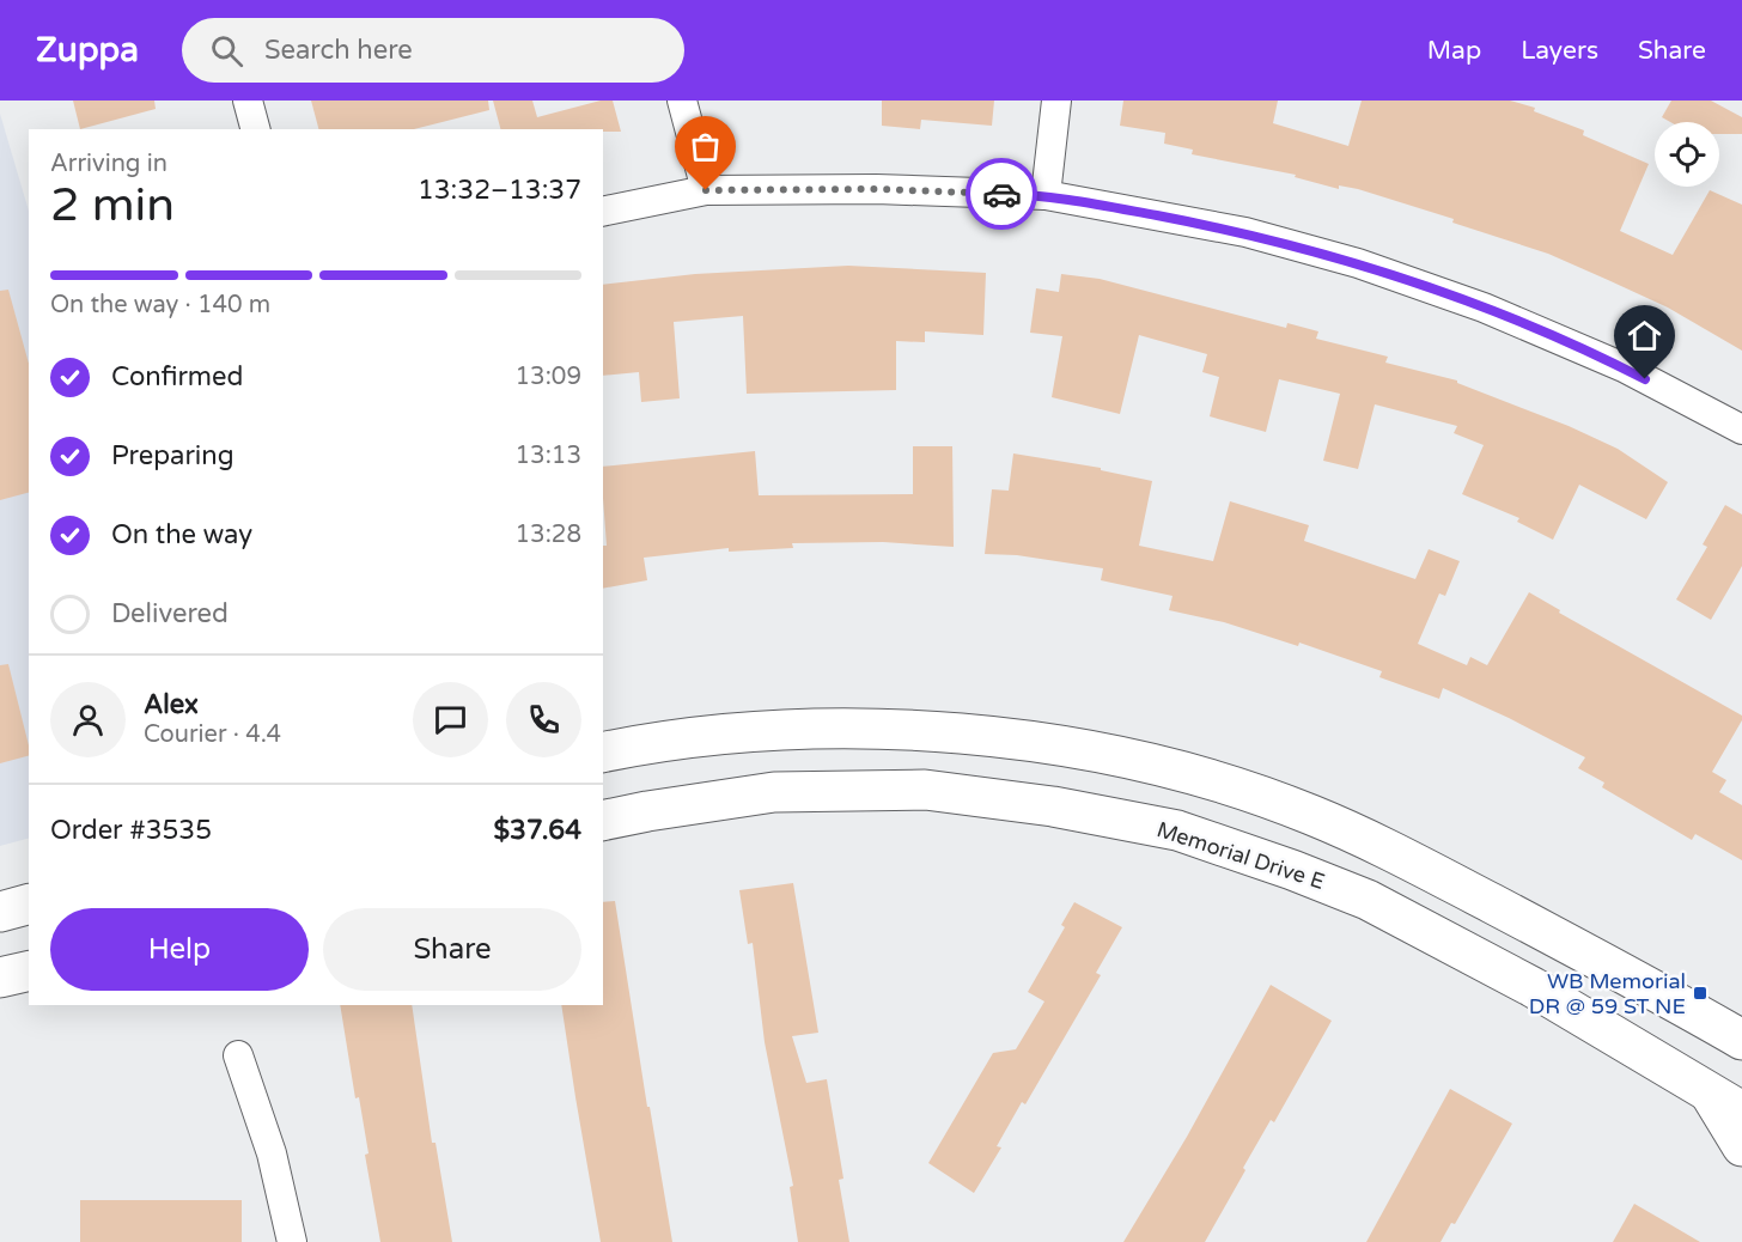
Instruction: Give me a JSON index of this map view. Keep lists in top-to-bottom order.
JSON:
{
  "streets": {
    "main road": ["Memorial Drive E"]
  },
  "places": {
    "transit": ["WB Memorial DR @ 59 ST NE"]
  },
  "page": {
    "header": "Zuppa",
    "search": "Search here",
    "nav": ["Map", "Layers", "Share"],
    "heading": ["2 min", "Arriving in", "13:32–13:37"],
    "panel": [
      "Alex",
      "Courier · 4.4",
      "Order #3535",
      "$37.64"
    ],
    "bar": "On the way · 140 m",
    "list": [
      ["Confirmed", "13:09"],
      ["Preparing", "13:13"],
      ["On the way", "13:28"],
      "Delivered"
    ],
    "buttons": ["Help", "Share"]
  }
}
